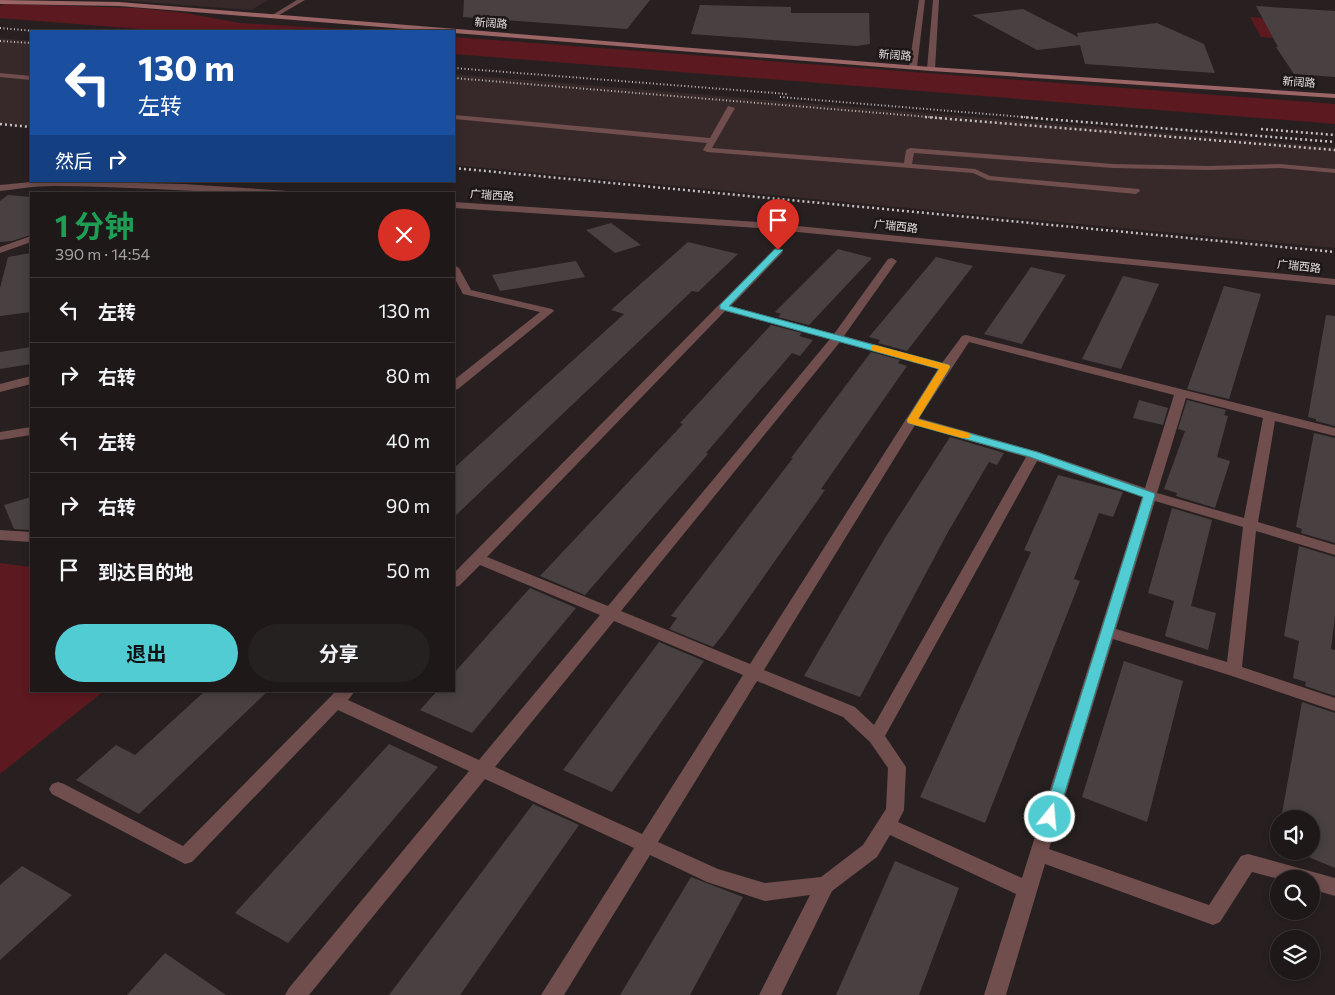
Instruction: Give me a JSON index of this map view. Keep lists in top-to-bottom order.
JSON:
{
  "streets": {
    "main road": ["新阔路"],
    "street": ["广瑞西路"]
  },
  "page": {
    "turn": ["130 m", "左转"],
    "then": "然后",
    "heading": ["1 分钟", "390 m · 14:54"],
    "list": [
      {
        "name": "左转",
        "value": "130 m"
      },
      {
        "name": "右转",
        "value": "80 m"
      },
      {
        "name": "左转",
        "value": "40 m"
      },
      {
        "name": "右转",
        "value": "90 m"
      },
      {
        "name": "到达目的地",
        "value": "50 m"
      }
    ],
    "buttons": ["退出", "分享"]
  }
}
